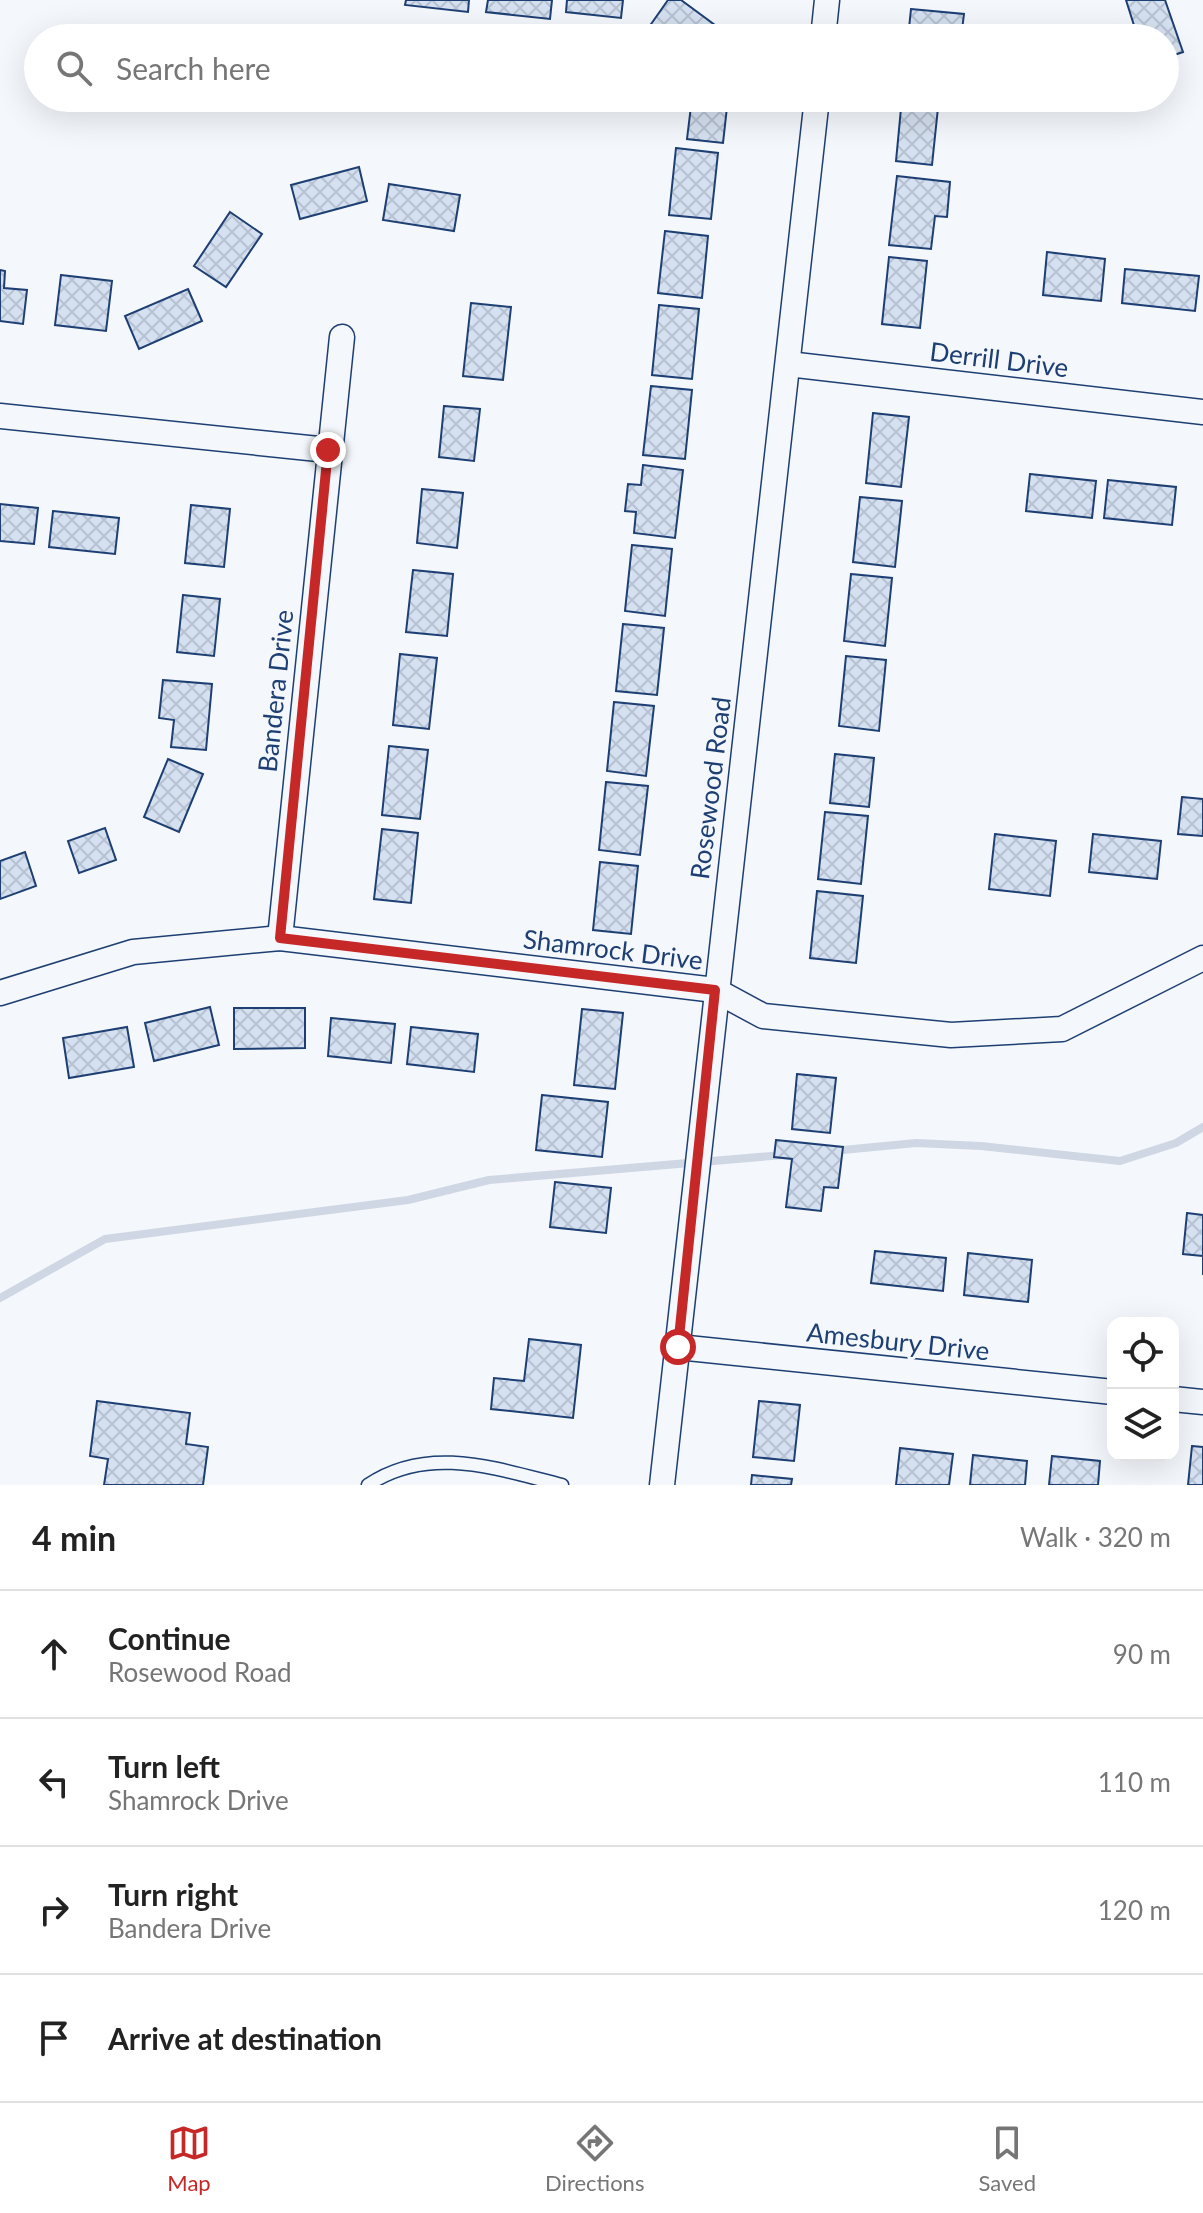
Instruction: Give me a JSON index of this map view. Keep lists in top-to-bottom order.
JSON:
{
  "streets": {
    "street": [
      "Derrill Drive",
      "Bandera Drive",
      "Rosewood Road",
      "Shamrock Drive",
      "Amesbury Drive"
    ]
  },
  "crossings": [
    ["Derrill Drive", "Rosewood Road"],
    ["Bandera Drive", "Shamrock Drive"],
    ["Rosewood Road", "Shamrock Drive"],
    ["Rosewood Road", "Amesbury Drive"]
  ],
  "page": {
    "search": "Search here",
    "heading": ["4 min", "Walk · 320 m"],
    "list": [
      ["Continue", "Rosewood Road", "90 m"],
      ["Turn left", "Shamrock Drive", "110 m"],
      ["Turn right", "Bandera Drive", "120 m"],
      "Arrive at destination"
    ],
    "nav": ["Map", "Directions", "Saved"]
  }
}
